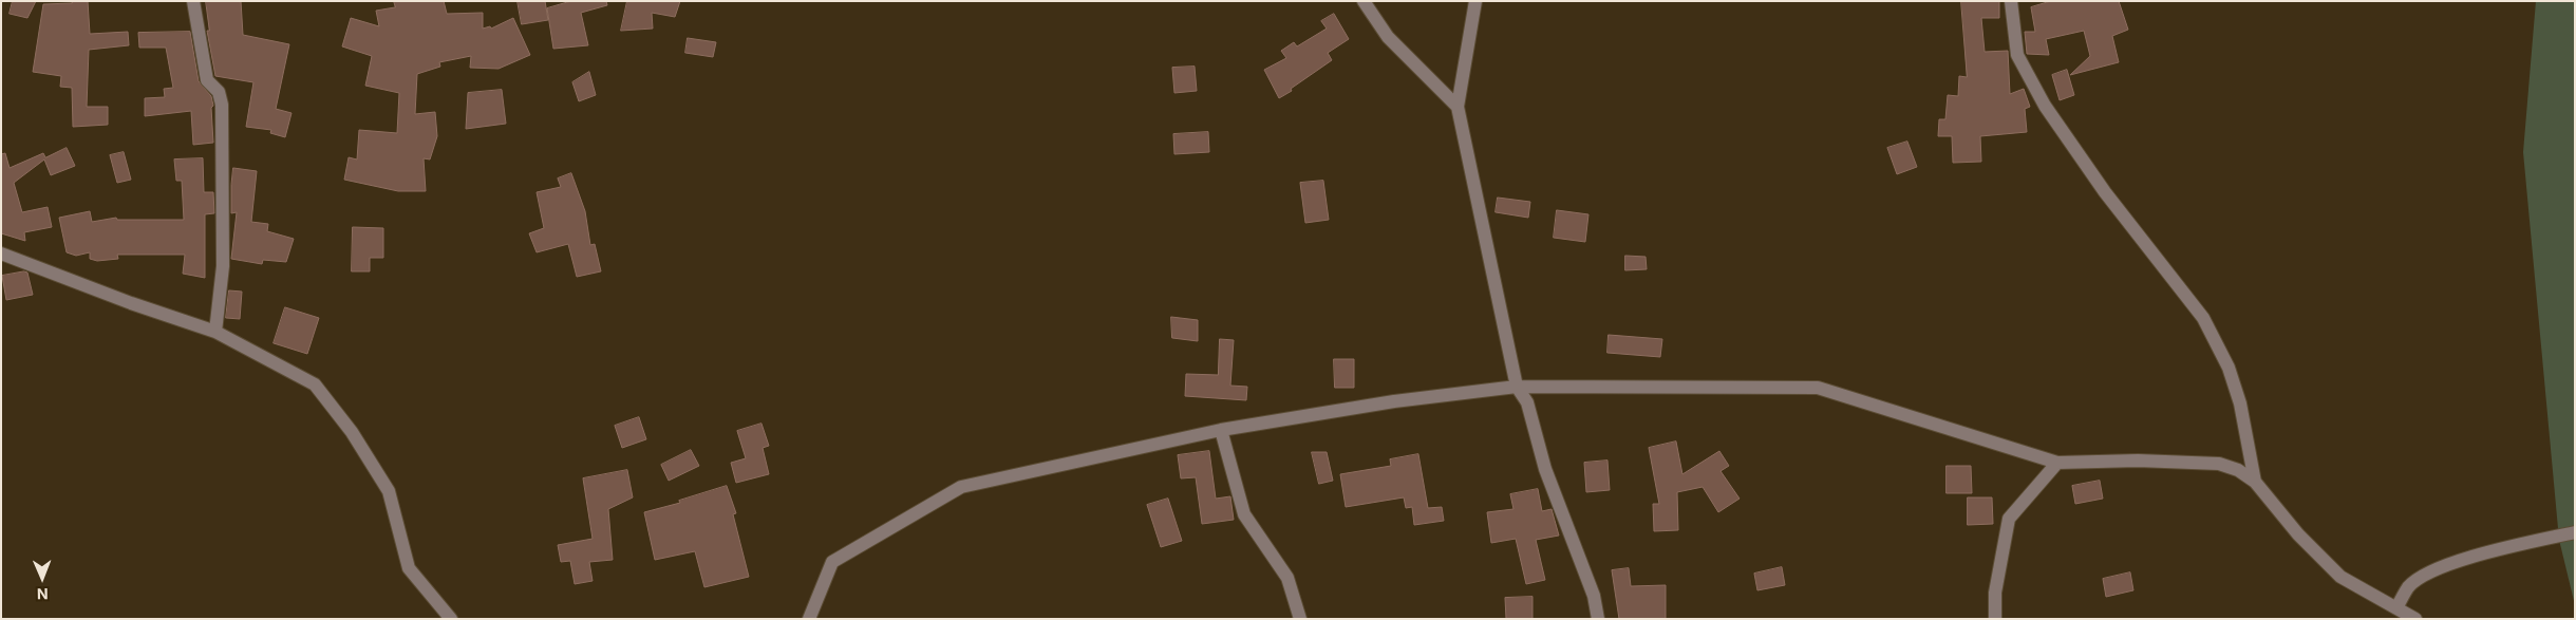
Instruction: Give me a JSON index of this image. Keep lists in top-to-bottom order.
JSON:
{
  "north": "bottom"
}
